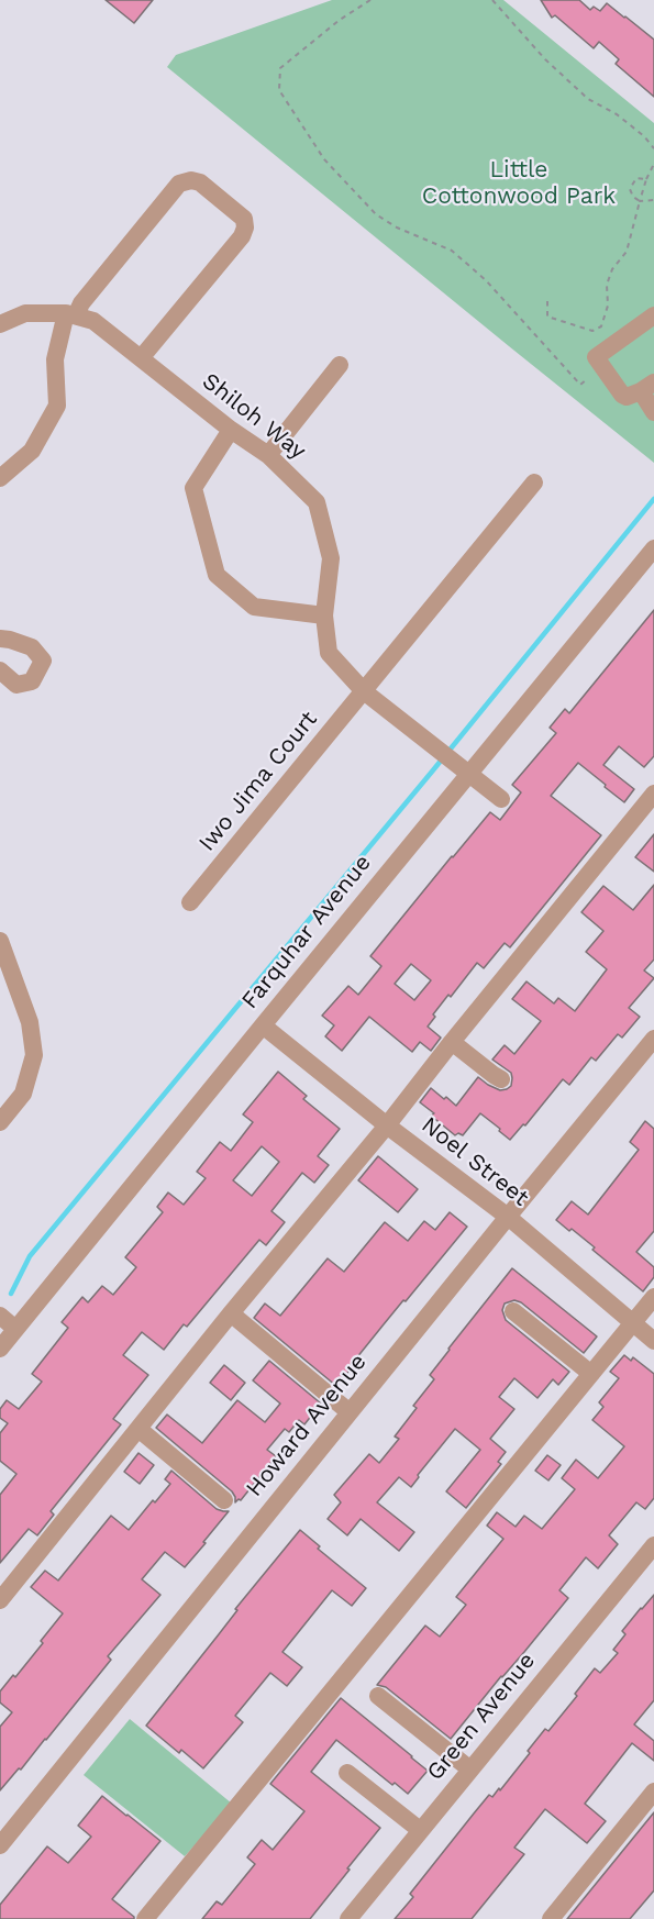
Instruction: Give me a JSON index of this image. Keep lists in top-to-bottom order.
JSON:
{
  "streets": {
    "street": [
      "Shiloh Way",
      "Iwo Jima Court",
      "Farquhar Avenue",
      "Noel Street",
      "Howard Avenue",
      "Green Avenue"
    ]
  },
  "crossings": [
    ["Shiloh Way", "Iwo Jima Court"],
    ["Shiloh Way", "Farquhar Avenue"],
    ["Farquhar Avenue", "Noel Street"],
    ["Noel Street", "Howard Avenue"]
  ],
  "parks": ["Little Cottonwood Park"]
}
